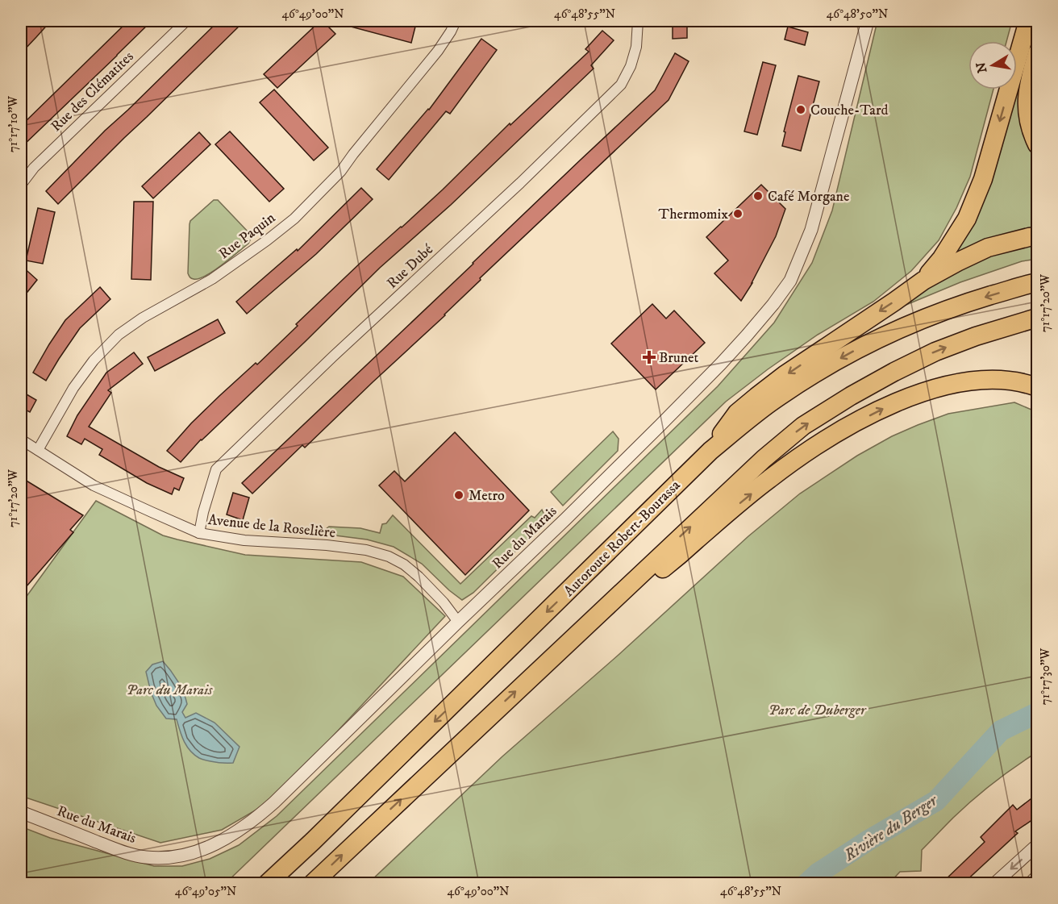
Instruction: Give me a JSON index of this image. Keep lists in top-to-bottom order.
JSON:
{
  "streets": {
    "highway": ["Autoroute Robert-Bourassa"],
    "street": [
      "Rue des Clématites",
      "Rue Paquin",
      "Rue Dubé",
      "Avenue de la Roselière",
      "Rue du Marais"
    ]
  },
  "crossings": [
    ["Rue Paquin", "Avenue de la Roselière"],
    ["Rue Dubé", "Avenue de la Roselière"],
    ["Avenue de la Roselière", "Rue du Marais"]
  ],
  "water": ["Rivière du Berger"],
  "parks": ["Parc du Marais", "Parc de Duberger"],
  "places": {
    "other": [
      "Couche-Tard",
      "Café Morgane",
      "Thermomix",
      "Metro"
    ],
    "health": ["Brunet"]
  },
  "north": "left",
  "coordinates": [
    "46°49'00\"N",
    "46°48'55\"N",
    "46°48'50\"N",
    "71°17'10\"W",
    "71°17'20\"W",
    "71°17'30\"W",
    "46°49'05\"N"
  ]
}
